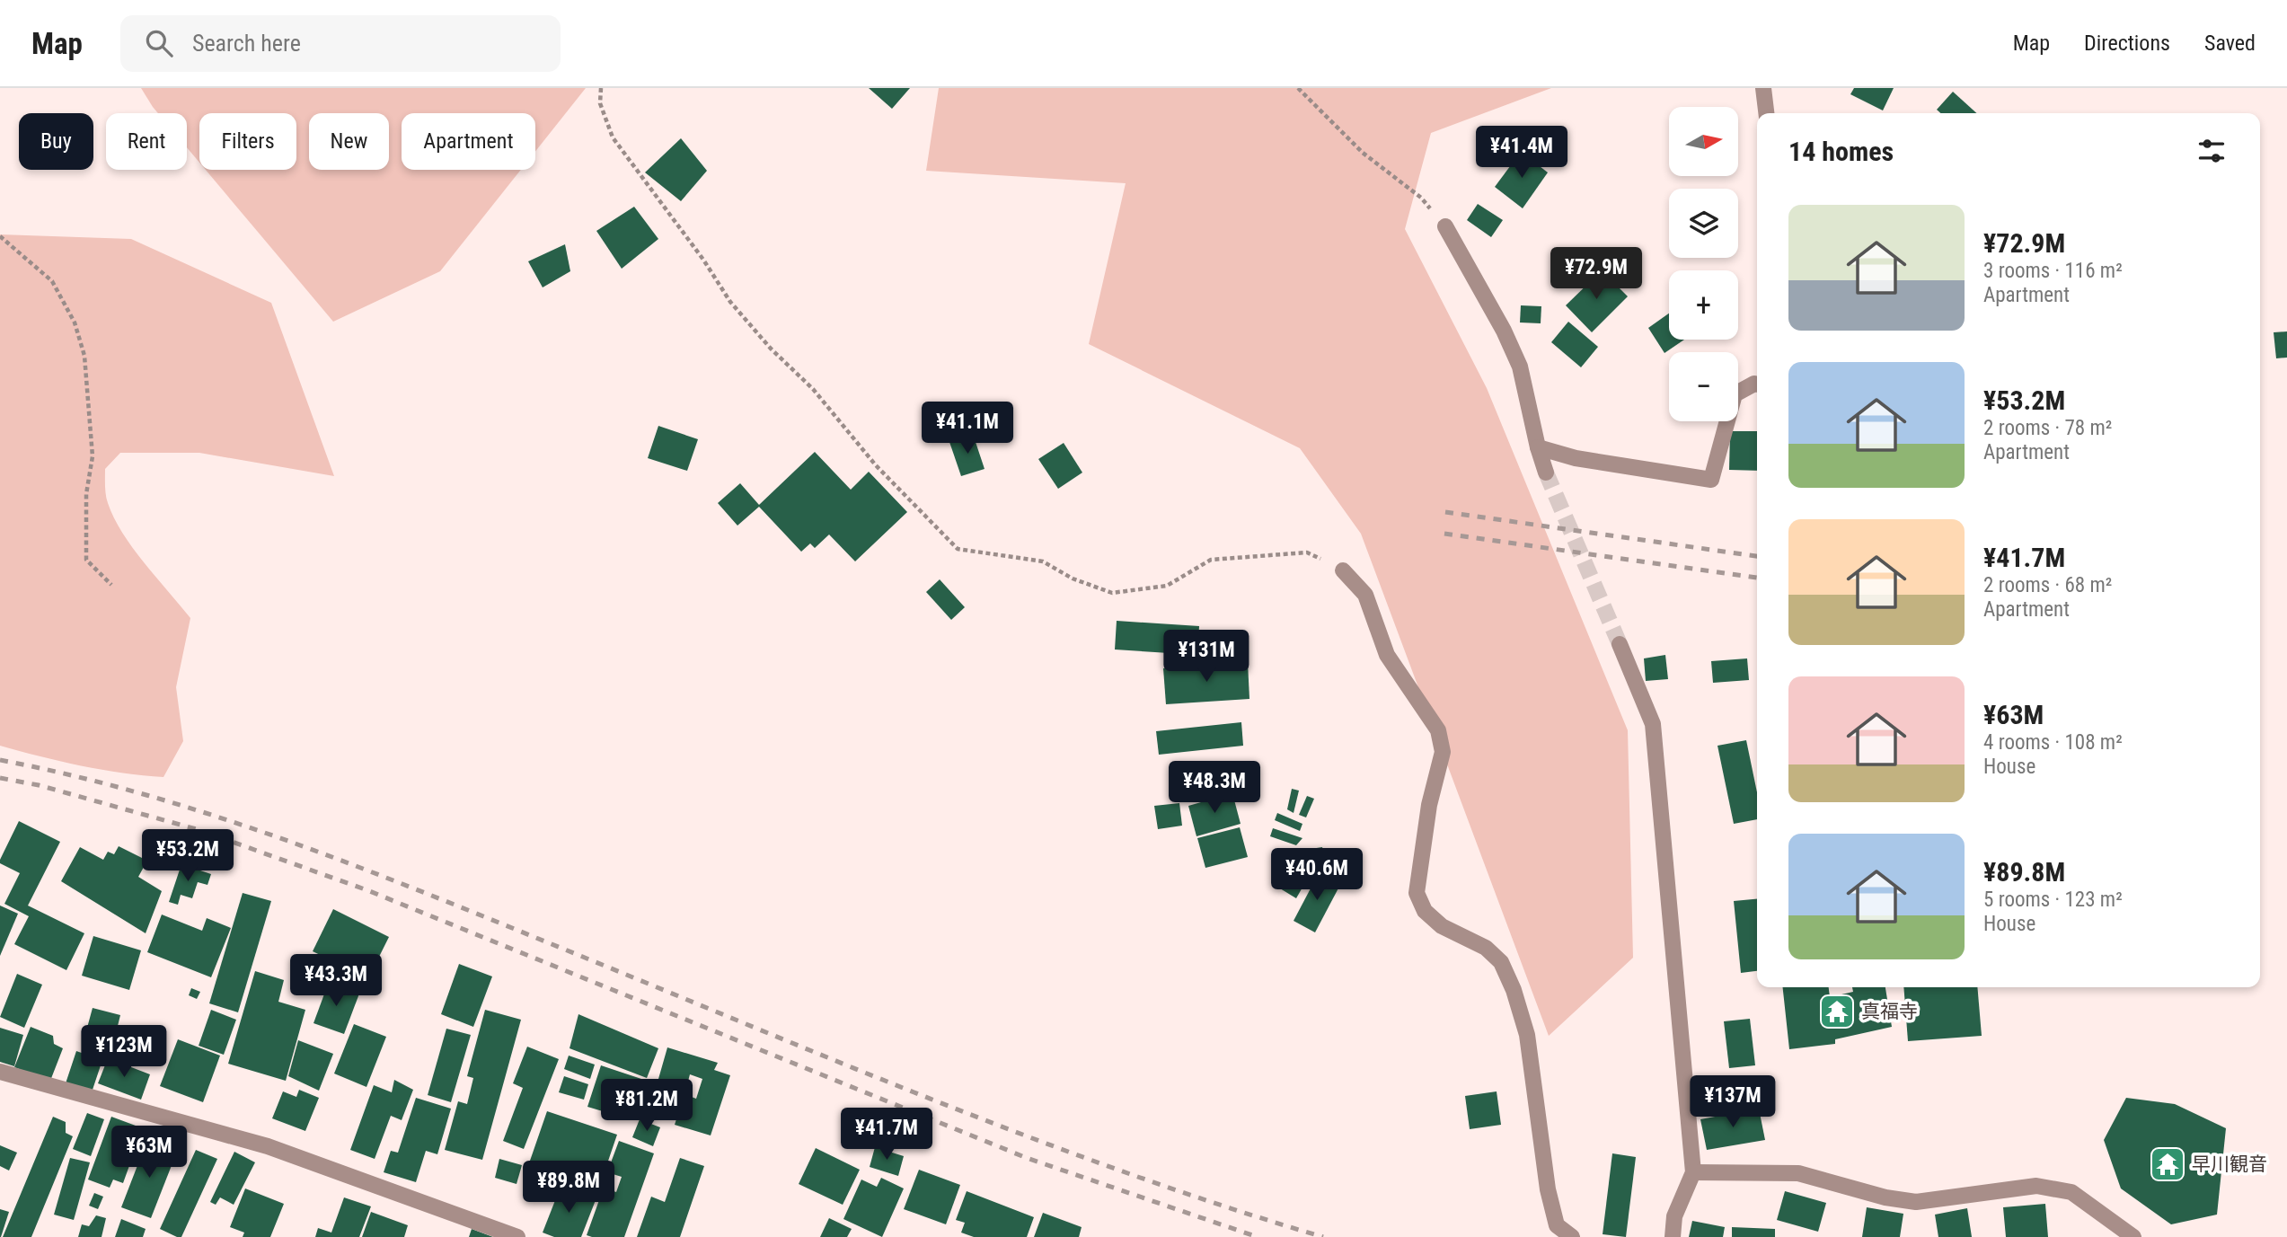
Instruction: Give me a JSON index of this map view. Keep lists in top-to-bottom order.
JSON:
{
  "places": {
    "temple": ["真福寺", "早川観音"]
  },
  "north": "right",
  "page": {
    "header": "Map",
    "search": "Search here",
    "nav": ["Map", "Directions", "Saved"],
    "map_buttons": ["+", "−"],
    "chip": [
      "Buy",
      "Rent",
      "Filters",
      "New",
      "Apartment"
    ],
    "heading": "14 homes",
    "price": [
      "¥41.4M",
      "¥72.9M",
      "¥41.1M",
      "¥131M",
      "¥48.3M",
      "¥53.2M",
      "¥40.6M",
      "¥43.3M",
      "¥123M",
      "¥137M",
      "¥81.2M",
      "¥41.7M",
      "¥63M",
      "¥89.8M"
    ],
    "list": [
      {
        "name": "¥72.9M",
        "note": "3 rooms · 116 m² · Apartment"
      },
      {
        "name": "¥53.2M",
        "note": "2 rooms · 78 m² · Apartment"
      },
      {
        "name": "¥41.7M",
        "note": "2 rooms · 68 m² · Apartment"
      },
      {
        "name": "¥63M",
        "note": "4 rooms · 108 m² · House"
      },
      {
        "name": "¥89.8M",
        "note": "5 rooms · 123 m² · House"
      }
    ]
  }
}
